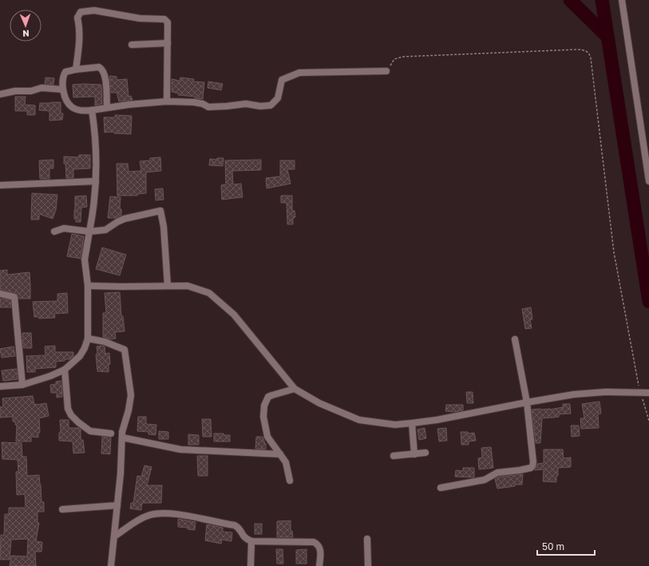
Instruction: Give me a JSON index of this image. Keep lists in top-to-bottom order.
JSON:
{
  "scale_bar": "50 m",
  "north": "bottom"
}
